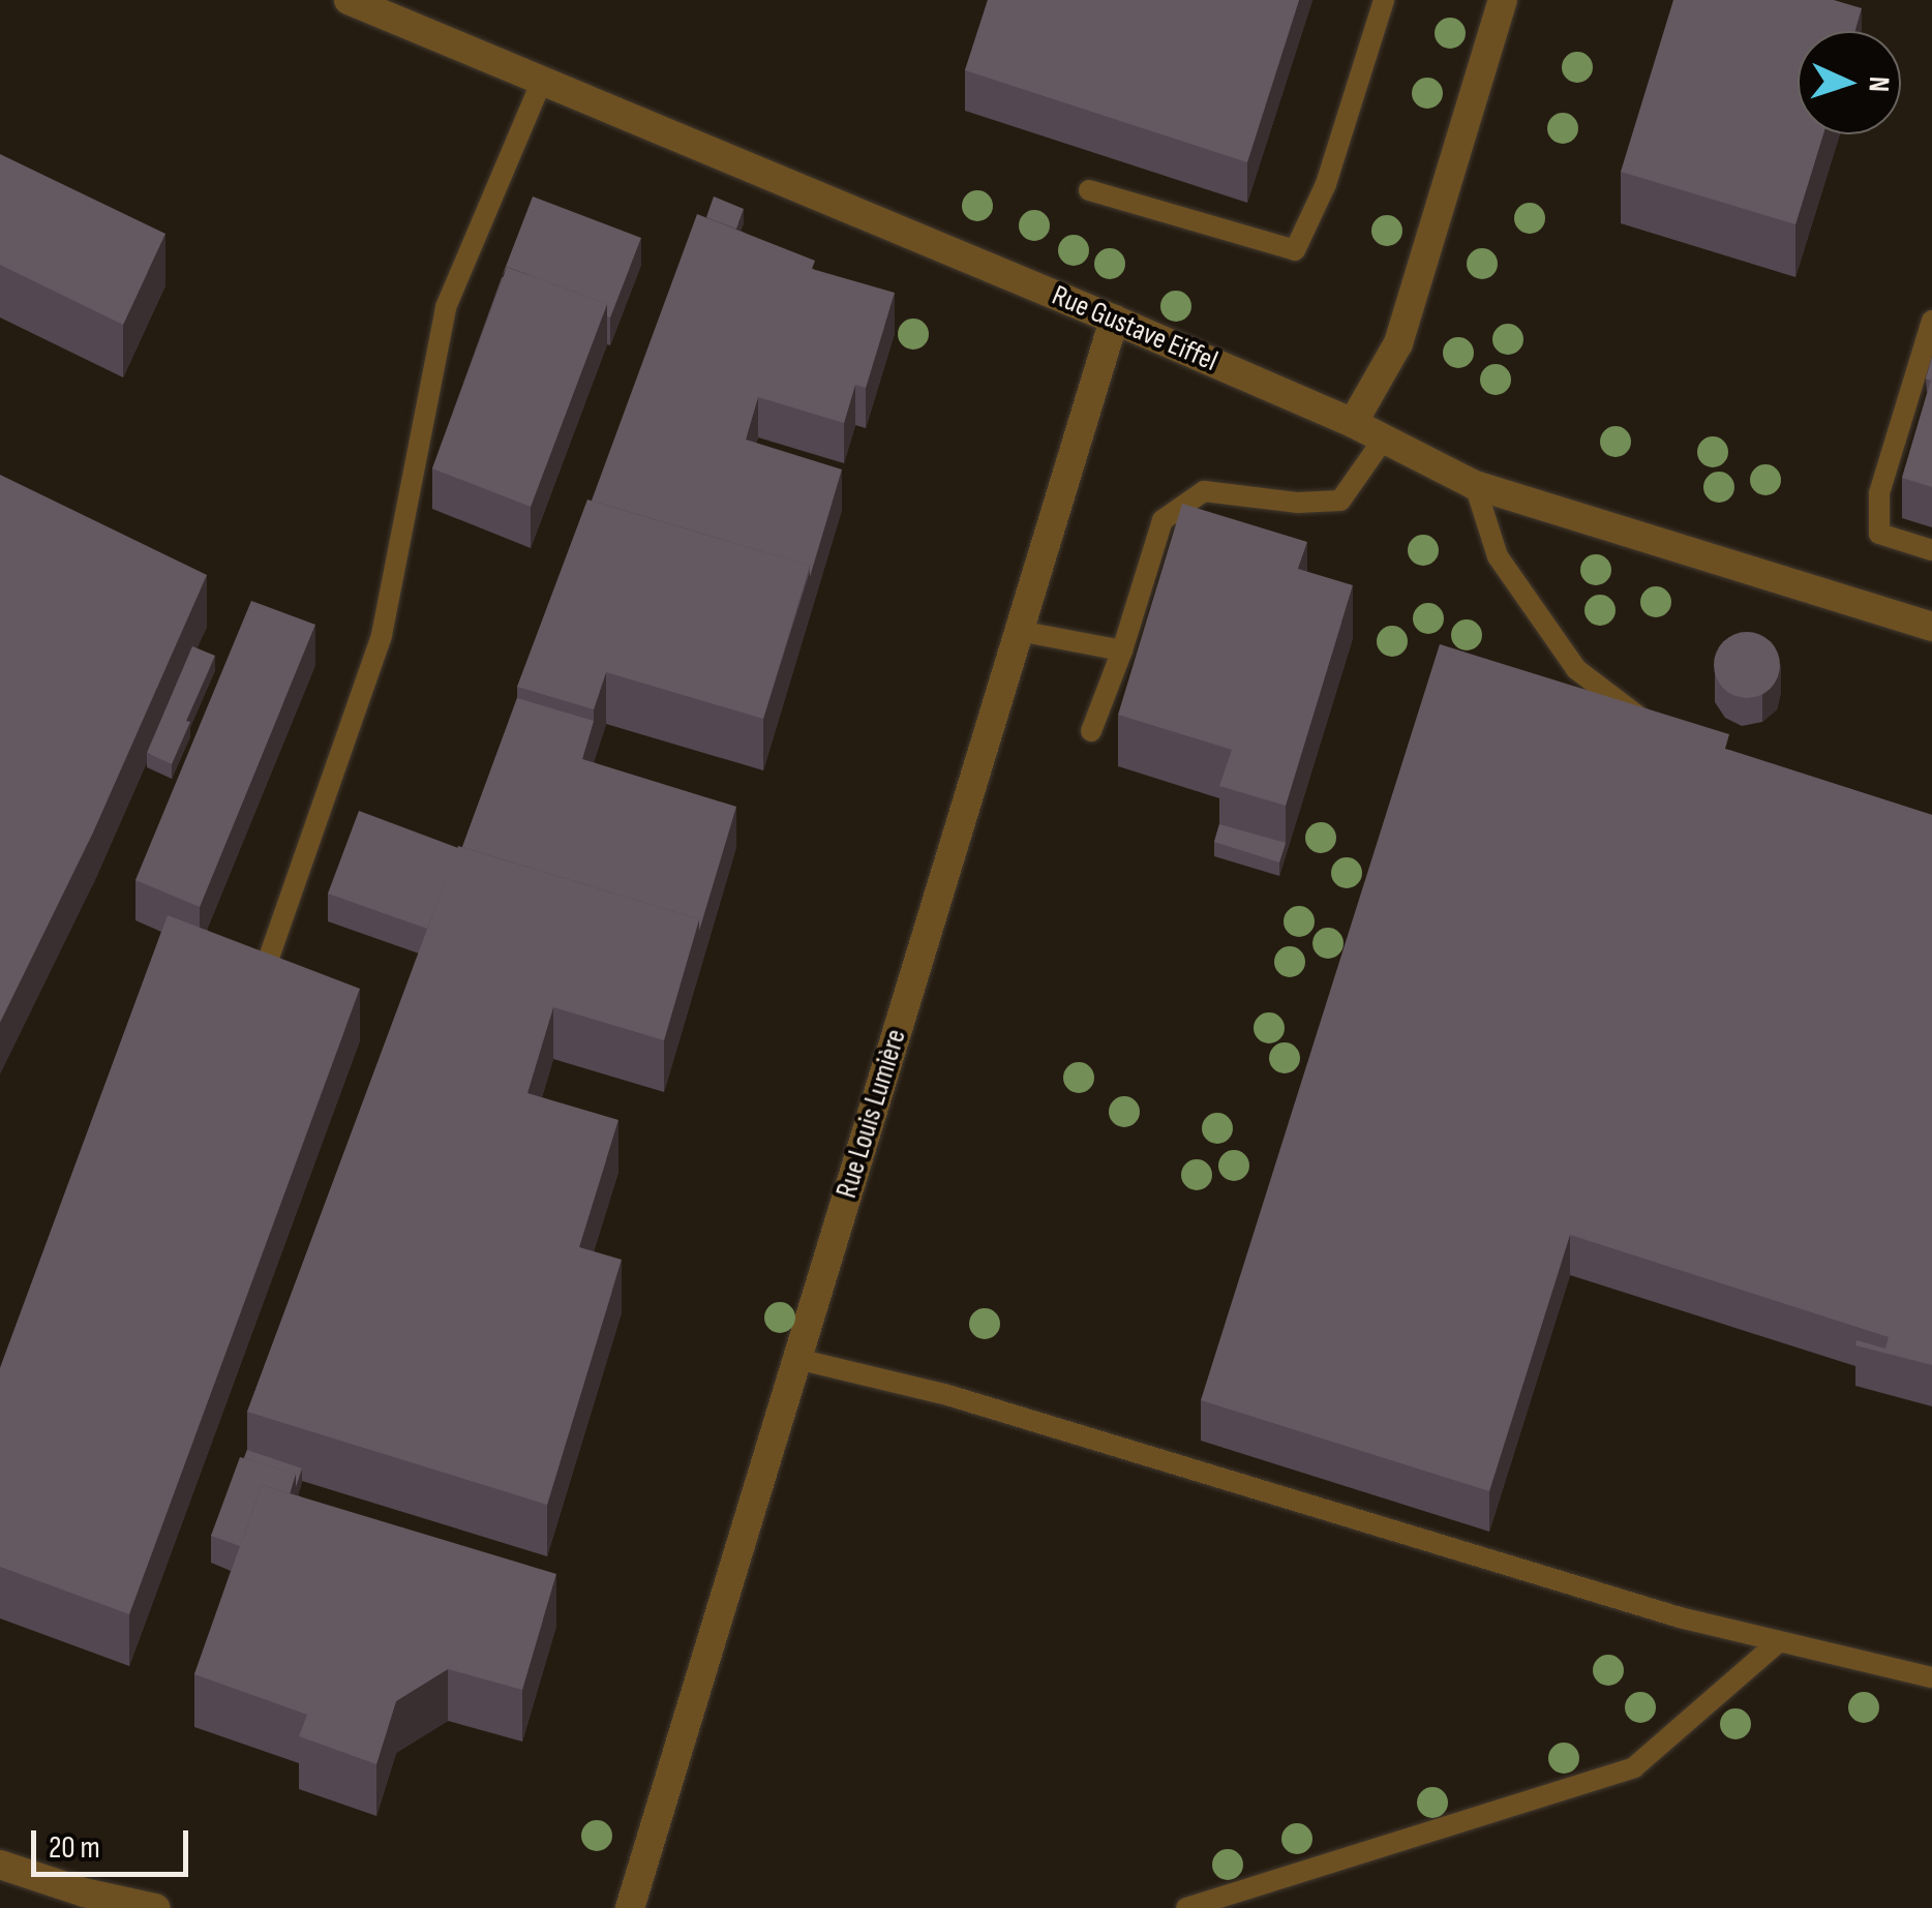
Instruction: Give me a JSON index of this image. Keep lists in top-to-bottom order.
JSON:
{
  "streets": {
    "street": ["Rue Gustave Eiffel", "Rue Louis Lumière"]
  },
  "crossings": [
    ["Rue Gustave Eiffel", "Rue Louis Lumière"]
  ],
  "scale_bar": "20 m",
  "north": "right"
}
